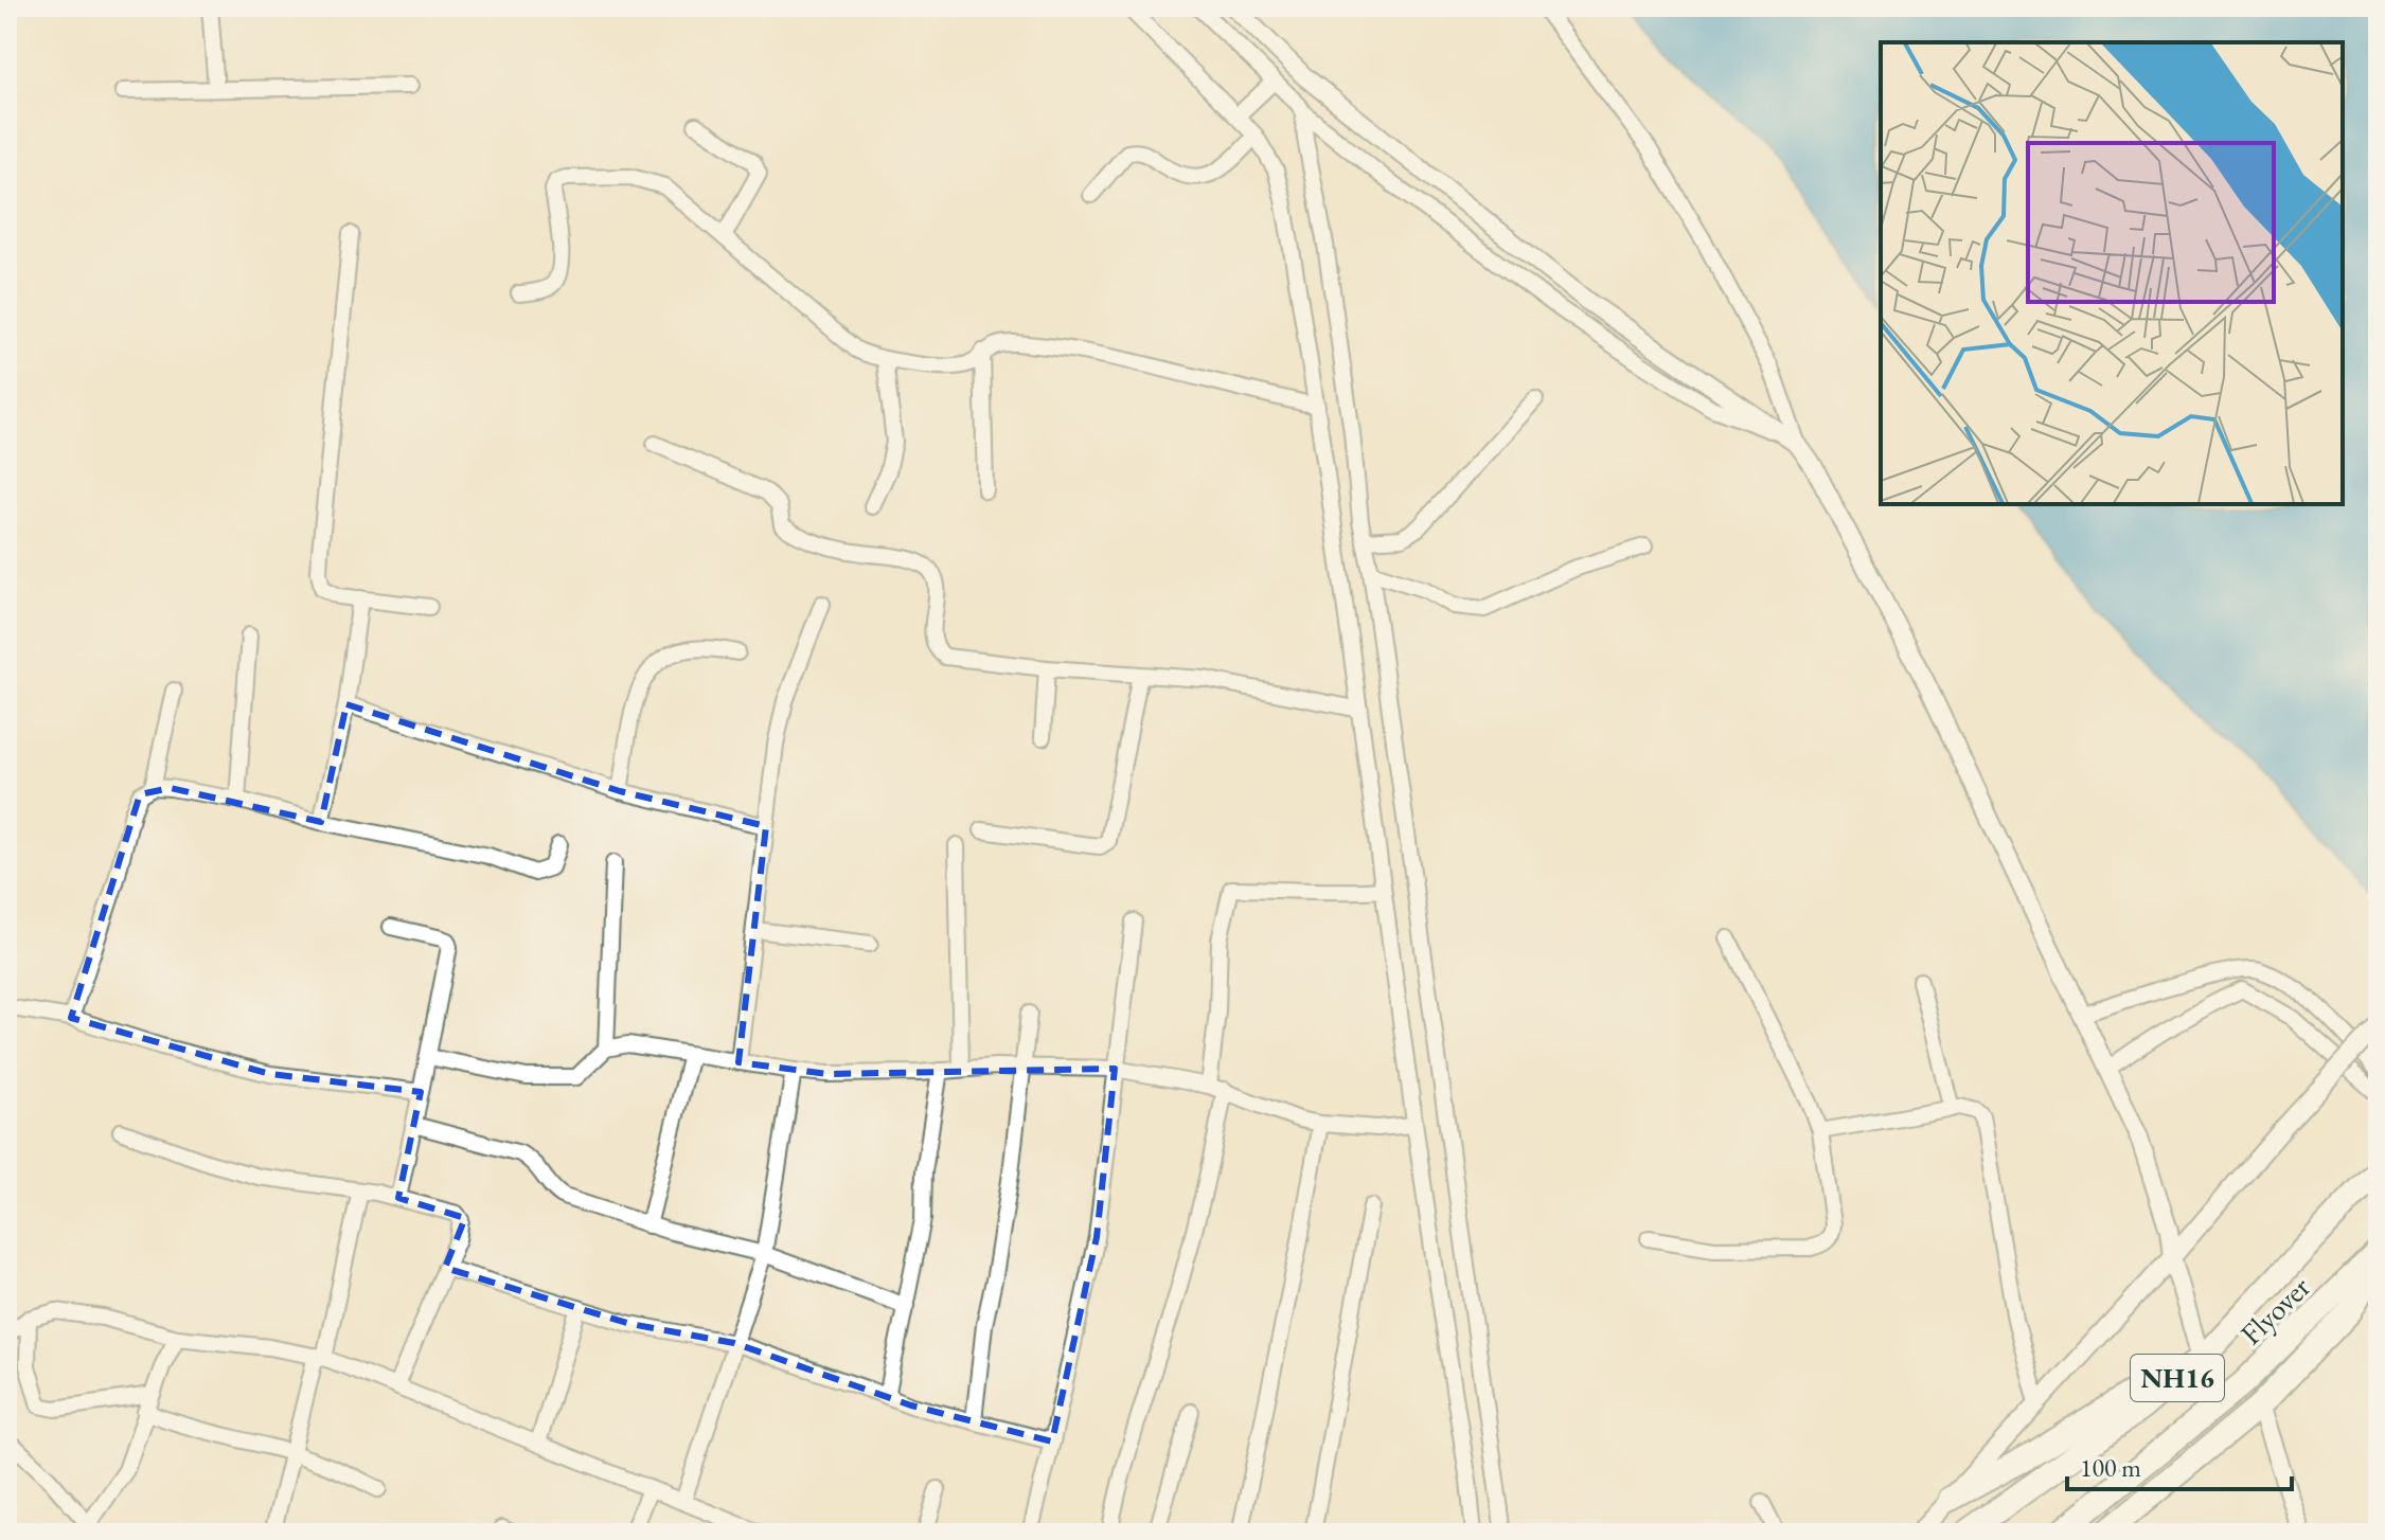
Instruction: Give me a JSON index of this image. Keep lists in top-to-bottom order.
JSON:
{
  "streets": {
    "highway": ["Flyover", "NH16"]
  },
  "scale_bar": "100 m"
}
